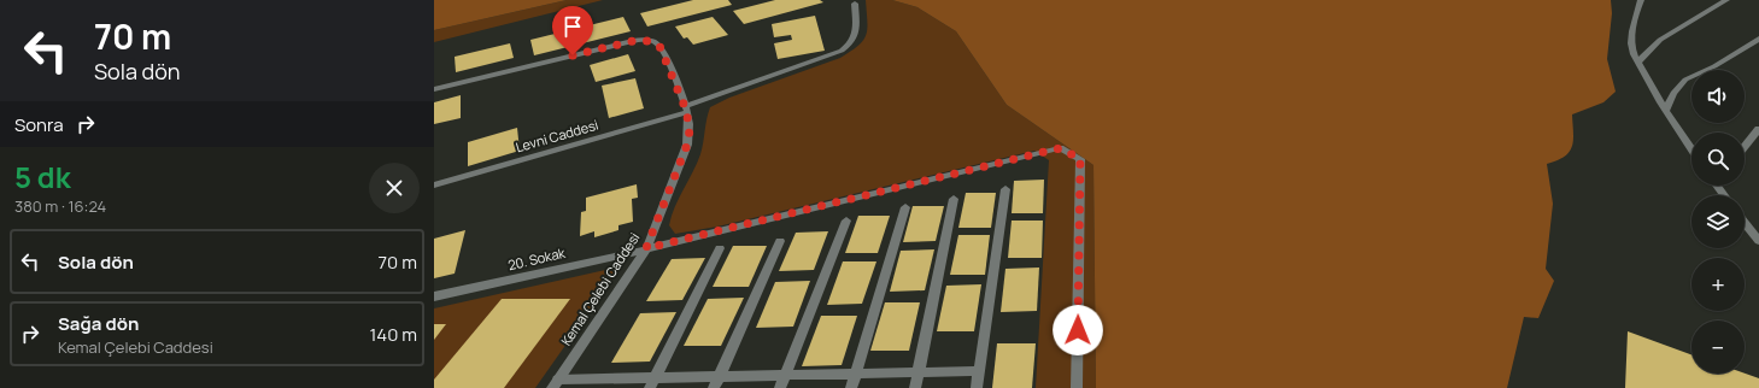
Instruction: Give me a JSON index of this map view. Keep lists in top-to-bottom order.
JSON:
{
  "streets": {
    "street": ["Levni Caddesi", "20. Sokak", "Kemal Çelebi Caddesi"]
  },
  "crossings": [
    ["Levni Caddesi", "Kemal Çelebi Caddesi"],
    ["20. Sokak", "Kemal Çelebi Caddesi"]
  ],
  "page": {
    "turn": ["70 m", "Sola dön"],
    "map_buttons": ["+", "−"],
    "then": "Sonra",
    "heading": ["5 dk", "380 m · 16:24"],
    "list": [
      {
        "name": "Sola dön",
        "value": "70 m"
      },
      {
        "name": "Sağa dön",
        "note": "Kemal Çelebi Caddesi",
        "value": "140 m"
      }
    ]
  }
}
